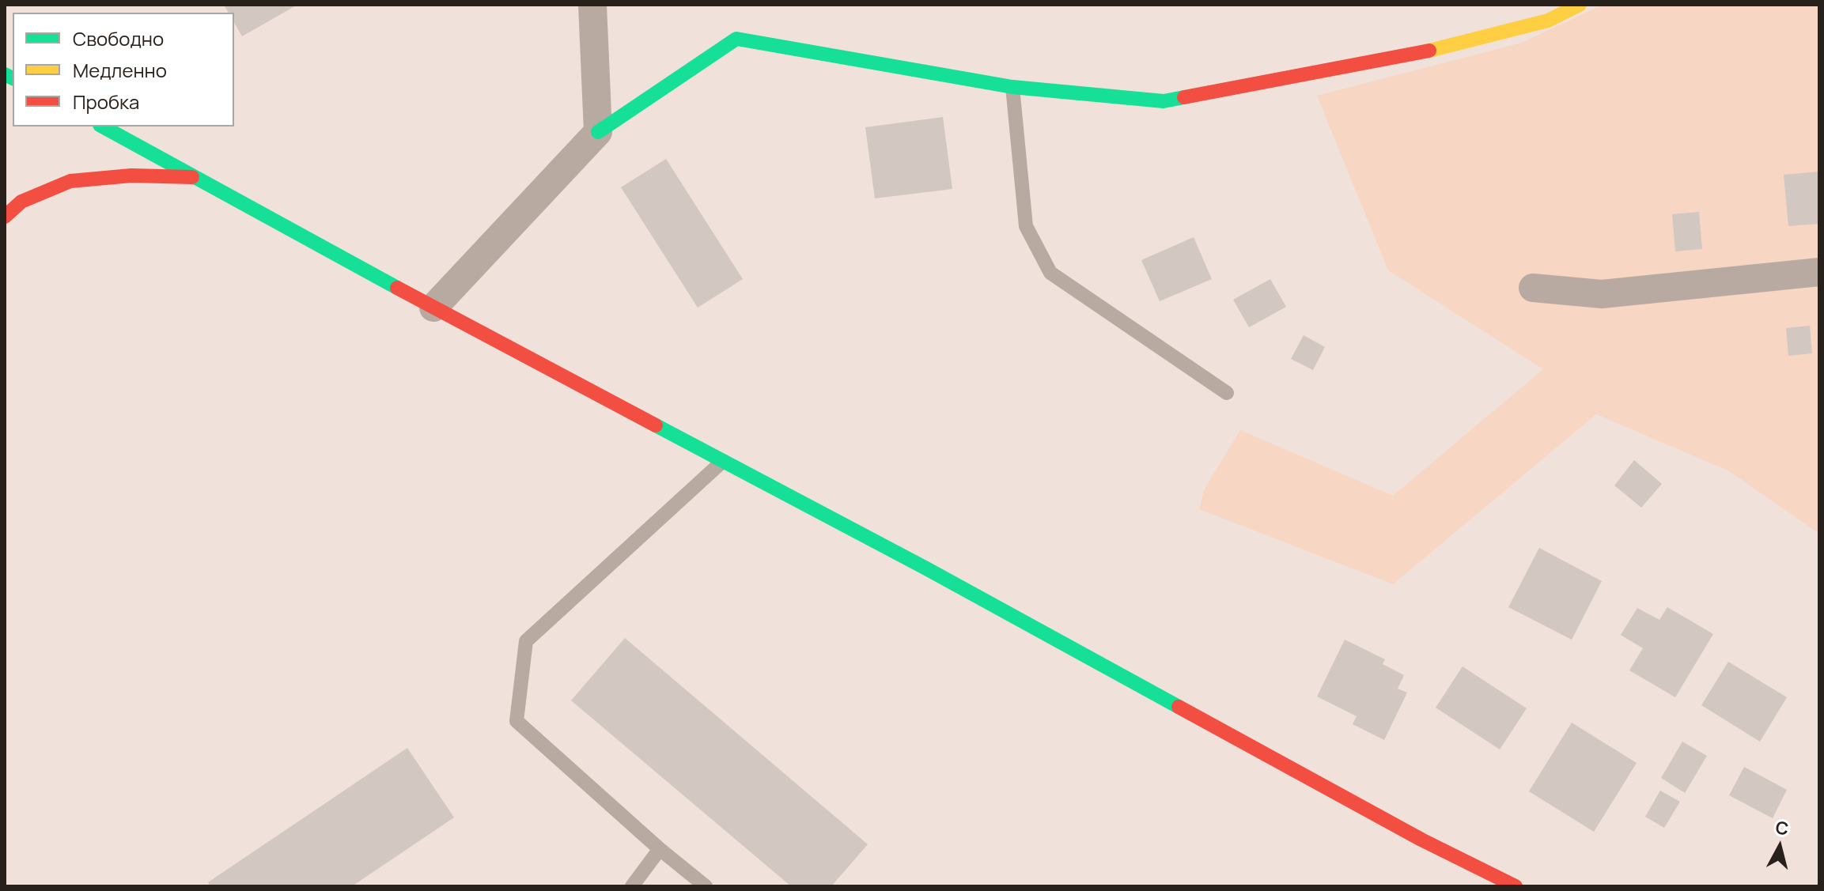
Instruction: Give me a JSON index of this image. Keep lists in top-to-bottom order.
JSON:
{
  "legend": ["Свободно", "Медленно", "Пробка"],
  "north": "top"
}
